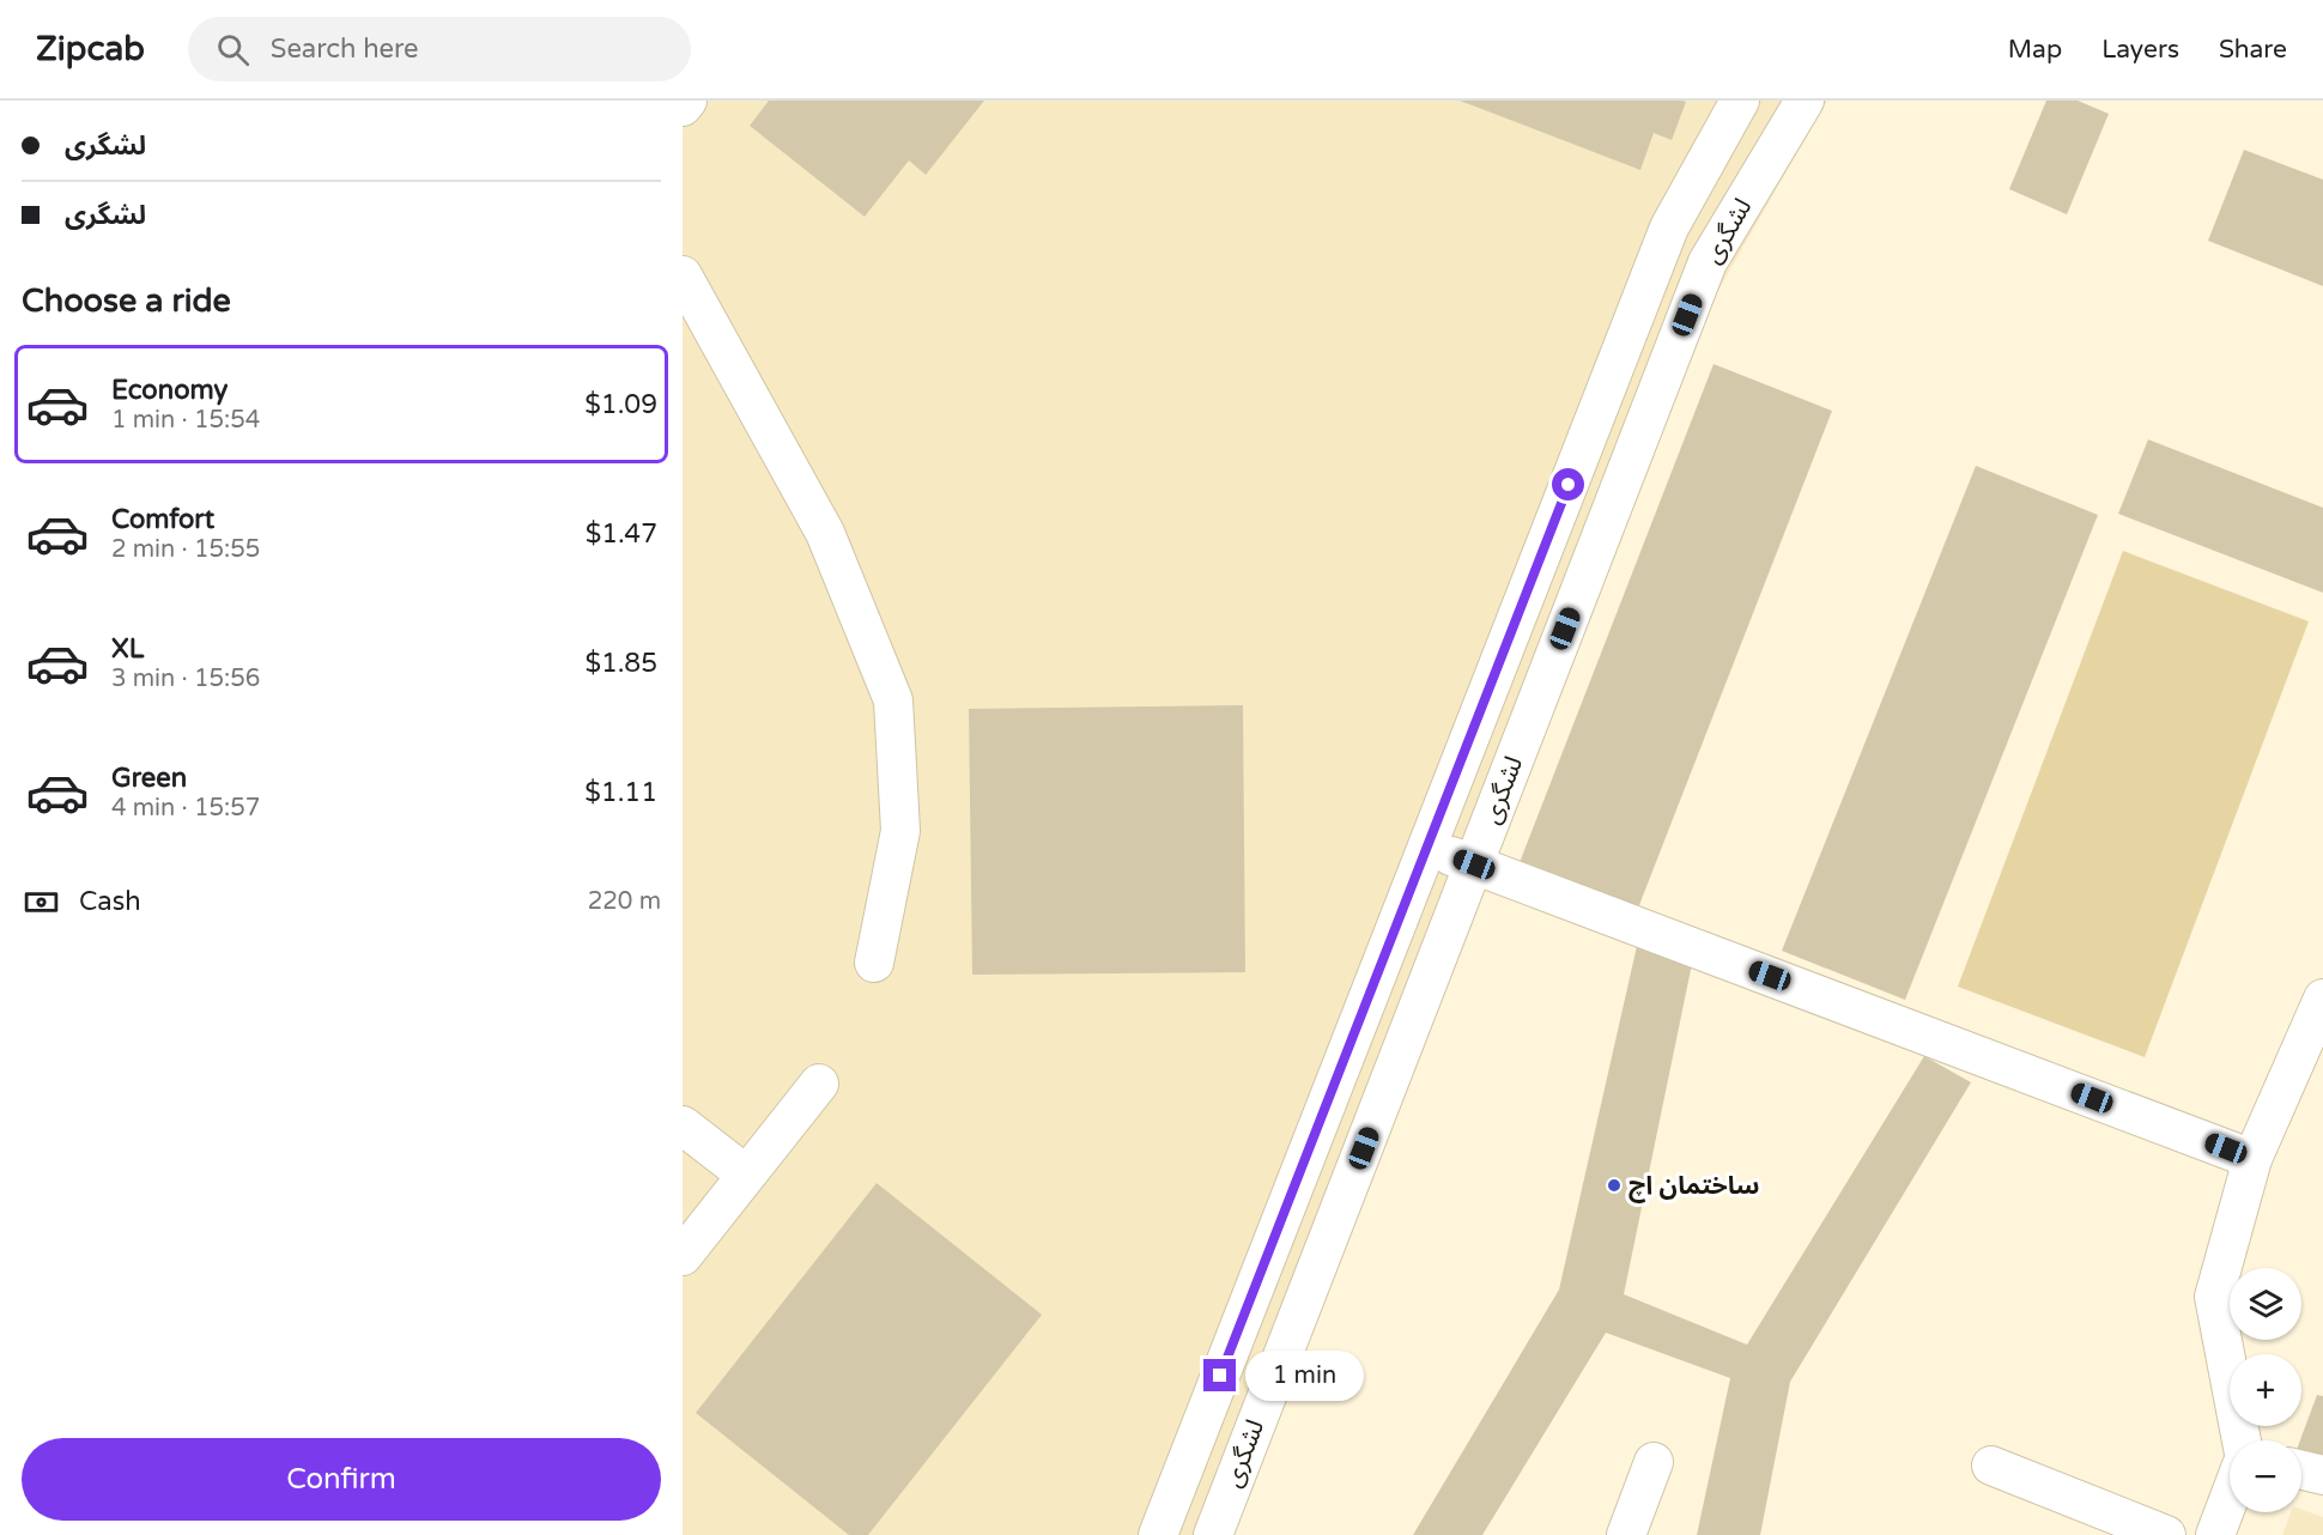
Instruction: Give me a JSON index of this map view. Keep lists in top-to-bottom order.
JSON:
{
  "streets": {
    "lane": ["لشگری"]
  },
  "places": ["ساختمان اچ"],
  "page": {
    "header": "Zipcab",
    "search": "Search here",
    "nav": ["Map", "Layers", "Share"],
    "banner": ["لشگری", "لشگری"],
    "heading": "Choose a ride",
    "list": [
      {
        "name": "Economy",
        "note": "1 min · 15:54",
        "value": "$1.09"
      },
      {
        "name": "Comfort",
        "note": "2 min · 15:55",
        "value": "$1.47"
      },
      {
        "name": "XL",
        "note": "3 min · 15:56",
        "value": "$1.85"
      },
      {
        "name": "Green",
        "note": "4 min · 15:57",
        "value": "$1.11"
      }
    ],
    "pay": ["Cash", "220 m"],
    "map_buttons": ["+", "−"],
    "bubble": "1 min",
    "buttons": "Confirm"
  }
}
